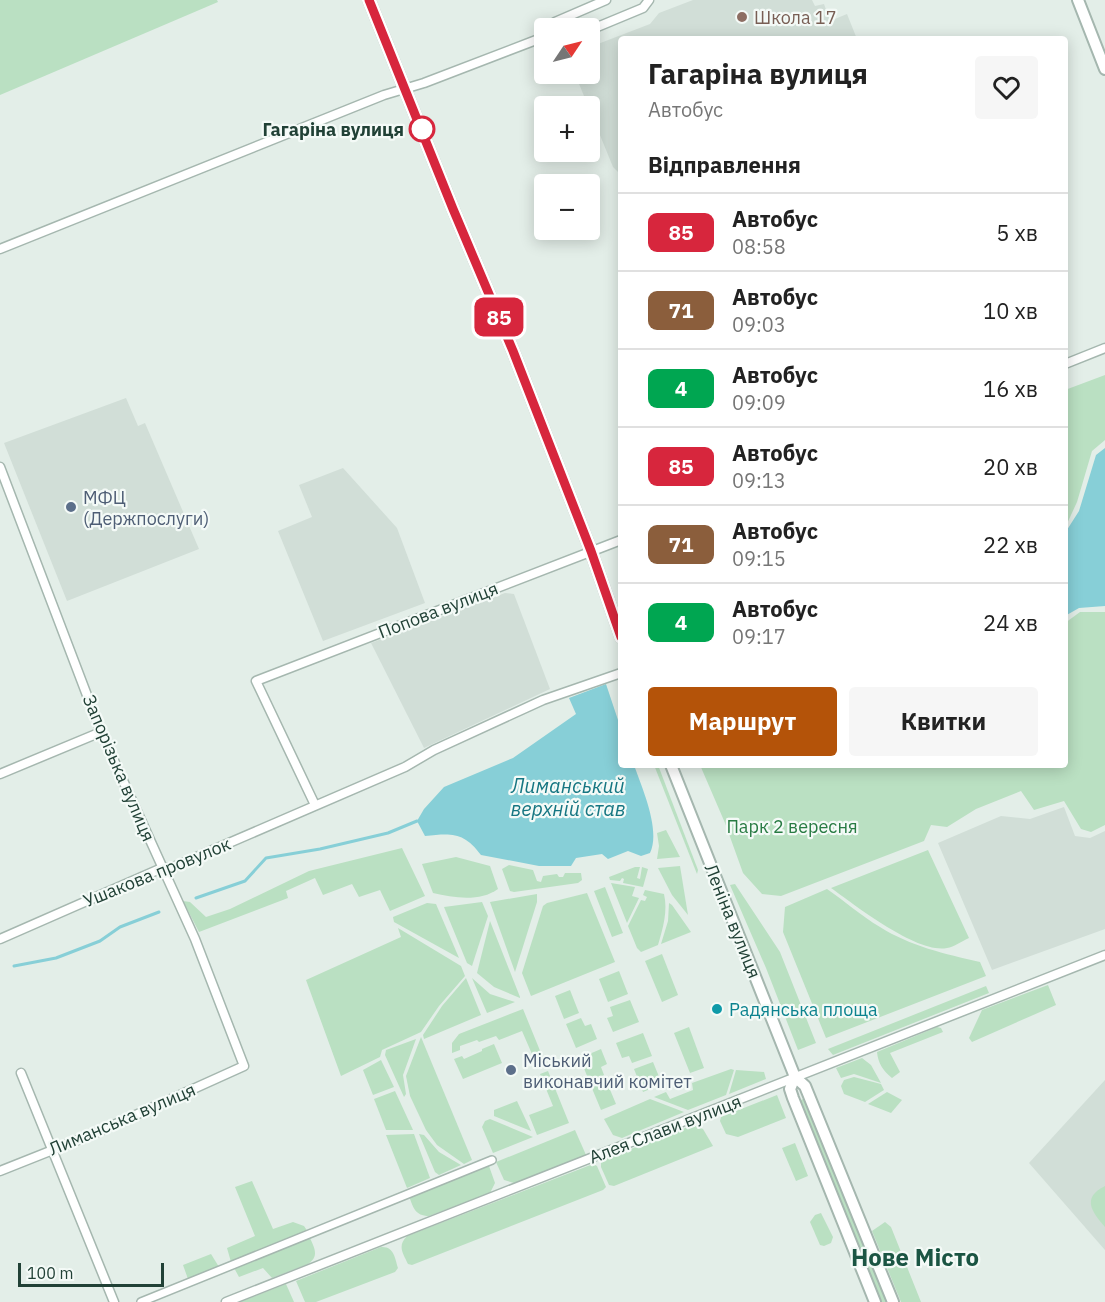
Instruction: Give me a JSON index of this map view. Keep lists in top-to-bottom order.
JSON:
{
  "streets": {
    "street": [
      "Попова вулиця",
      "Запорізька вулиця",
      "Ушакова провулок",
      "Леніна вулиця",
      "Лиманська вулиця",
      "Алея Слави вулиця"
    ]
  },
  "crossings": [
    ["Попова вулиця", "Ушакова провулок"],
    ["Запорізька вулиця", "Ушакова провулок"],
    ["Запорізька вулиця", "Лиманська вулиця"],
    ["Леніна вулиця", "Алея Слави вулиця"]
  ],
  "districts": ["Нове Місто"],
  "water": ["Лиманський верхній став"],
  "parks": ["Парк 2 вересня"],
  "places": [
    "Школа 17",
    "Гагаріна вулиця",
    "МФЦ (Держпослуги)",
    "Радянська площа",
    "Міський виконавчий комітет"
  ],
  "lines": ["bus line 85"],
  "scale_bar": "100 m",
  "north": "top right",
  "page": {
    "on_map": "85",
    "map_buttons": ["+", "−"],
    "heading": [
      ["Гагаріна вулиця", "Автобус"],
      "Відправлення"
    ],
    "list": [
      {
        "mark": "85",
        "name": "Автобус",
        "note": "08:58",
        "value": "5 хв"
      },
      {
        "mark": "71",
        "name": "Автобус",
        "note": "09:03",
        "value": "10 хв"
      },
      {
        "mark": "4",
        "name": "Автобус",
        "note": "09:09",
        "value": "16 хв"
      },
      {
        "mark": "85",
        "name": "Автобус",
        "note": "09:13",
        "value": "20 хв"
      },
      {
        "mark": "71",
        "name": "Автобус",
        "note": "09:15",
        "value": "22 хв"
      },
      {
        "mark": "4",
        "name": "Автобус",
        "note": "09:17",
        "value": "24 хв"
      }
    ],
    "buttons": ["Маршрут", "Квитки"],
    "scale": "100 m"
  }
}
